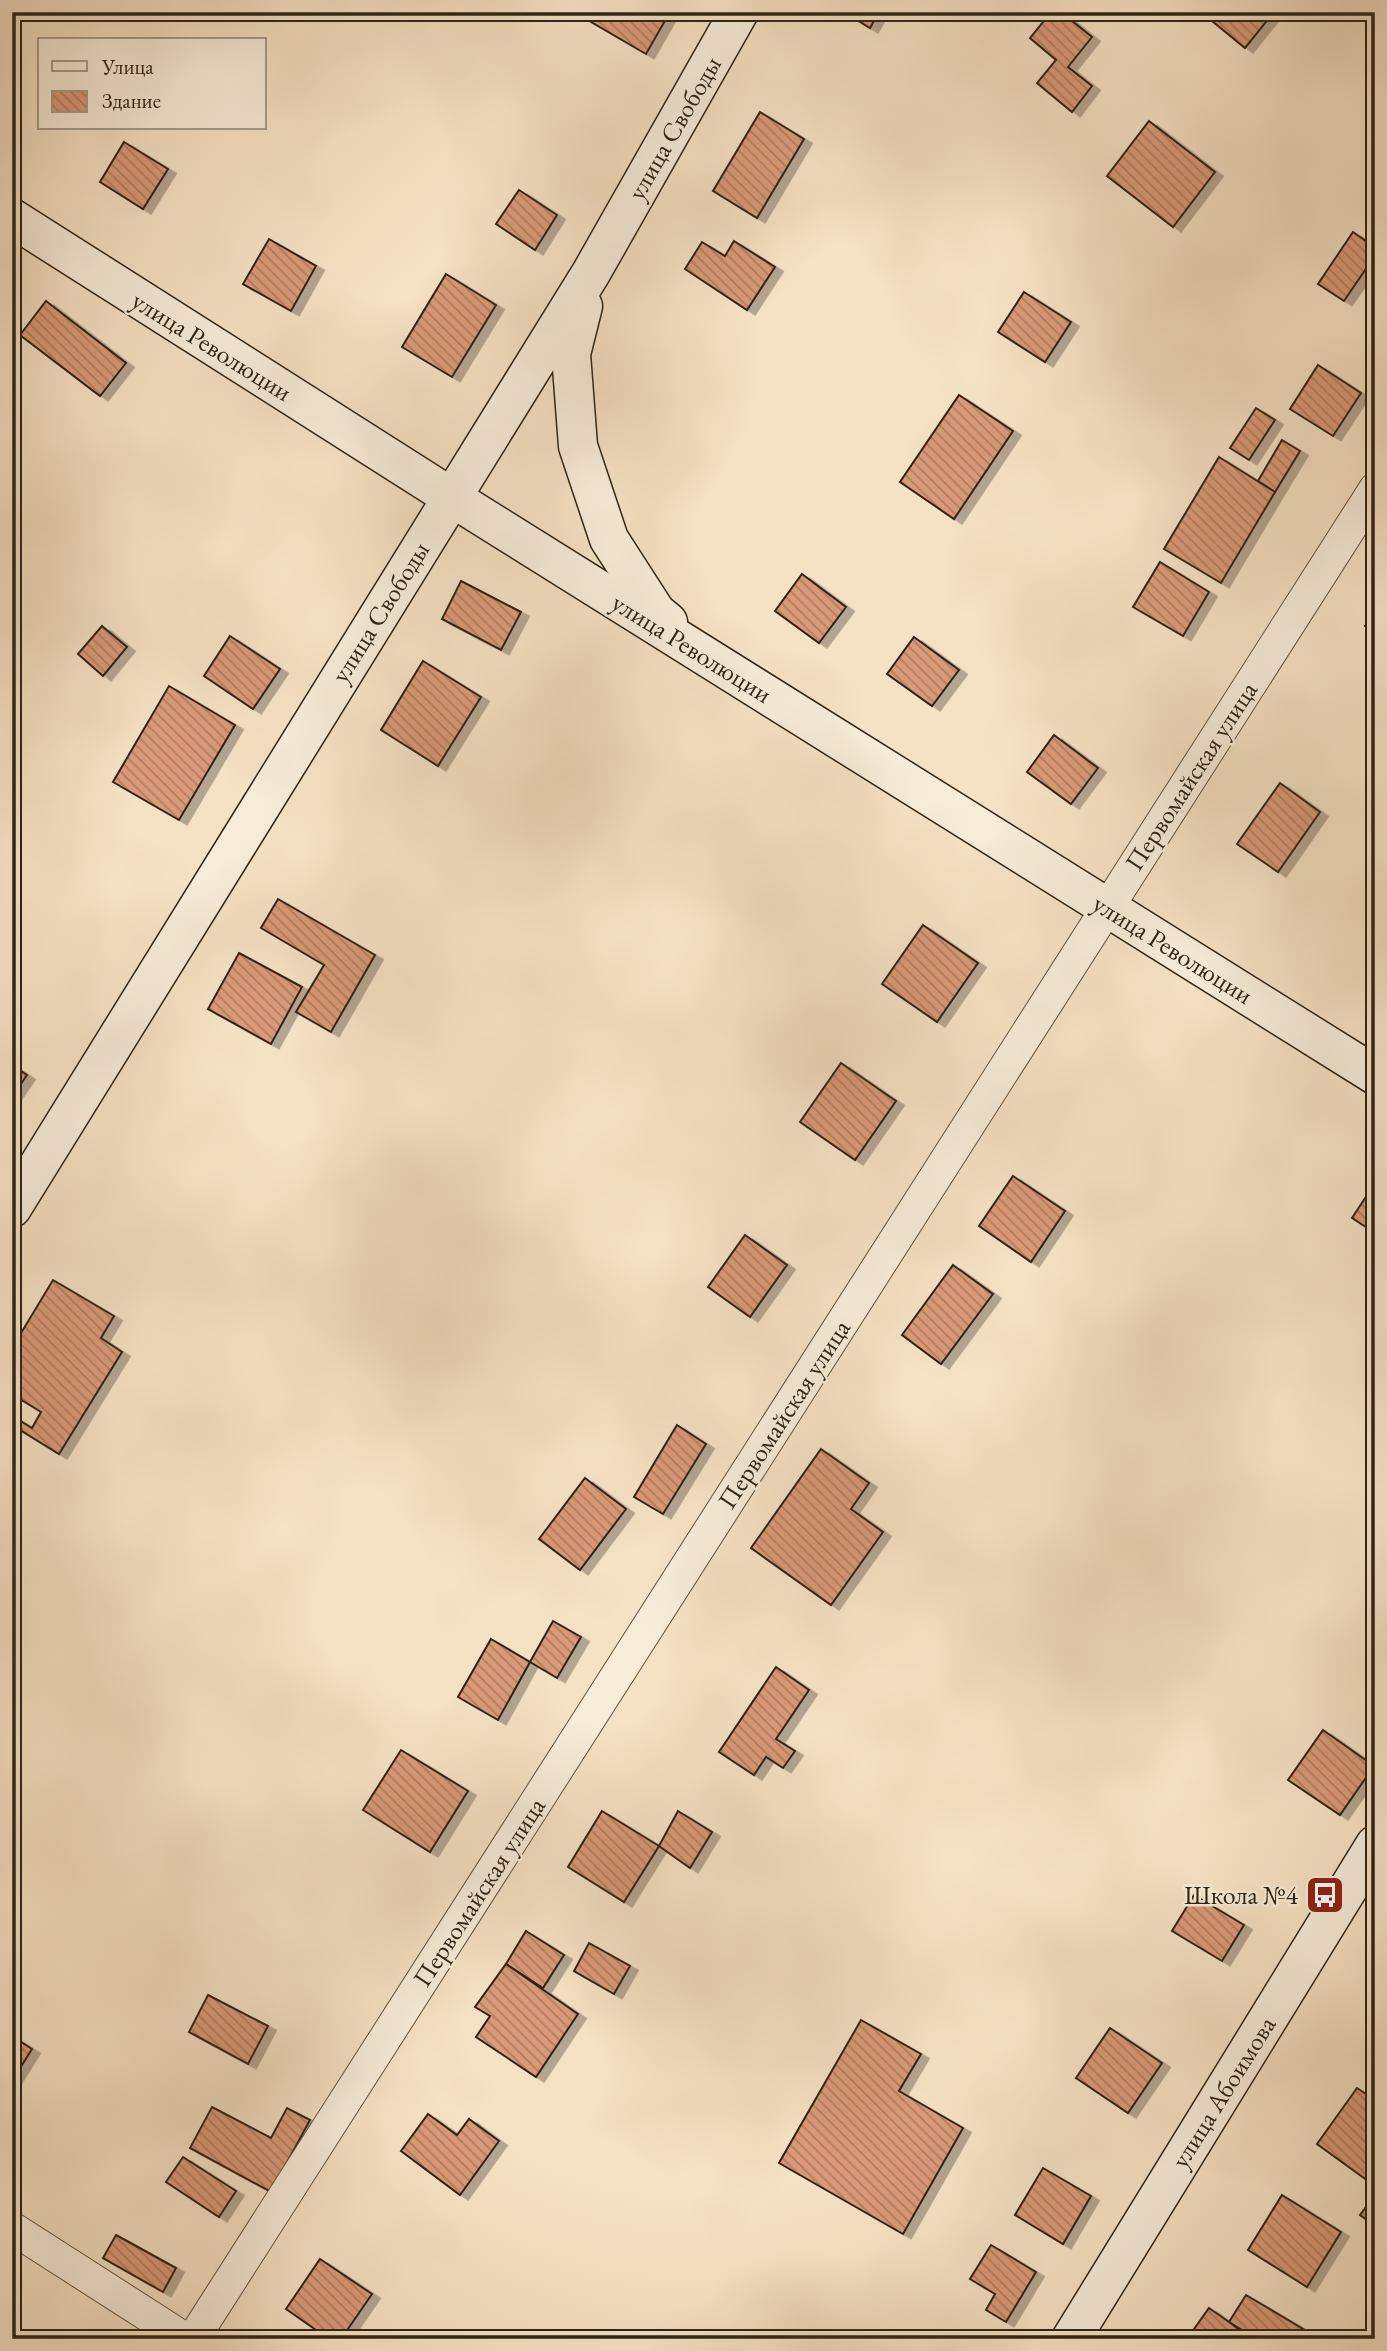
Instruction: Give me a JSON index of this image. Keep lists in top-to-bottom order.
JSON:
{
  "streets": {
    "main road": ["улица Свободы", "улица Революции", "улица Абоимова"],
    "street": ["Первомайская улица"]
  },
  "crossings": [
    ["улица Свободы", "улица Революции"],
    ["улица Революции", "Первомайская улица"]
  ],
  "places": {
    "bus stop": ["Школа №4"]
  },
  "legend": ["Улица", "Здание"]
}
